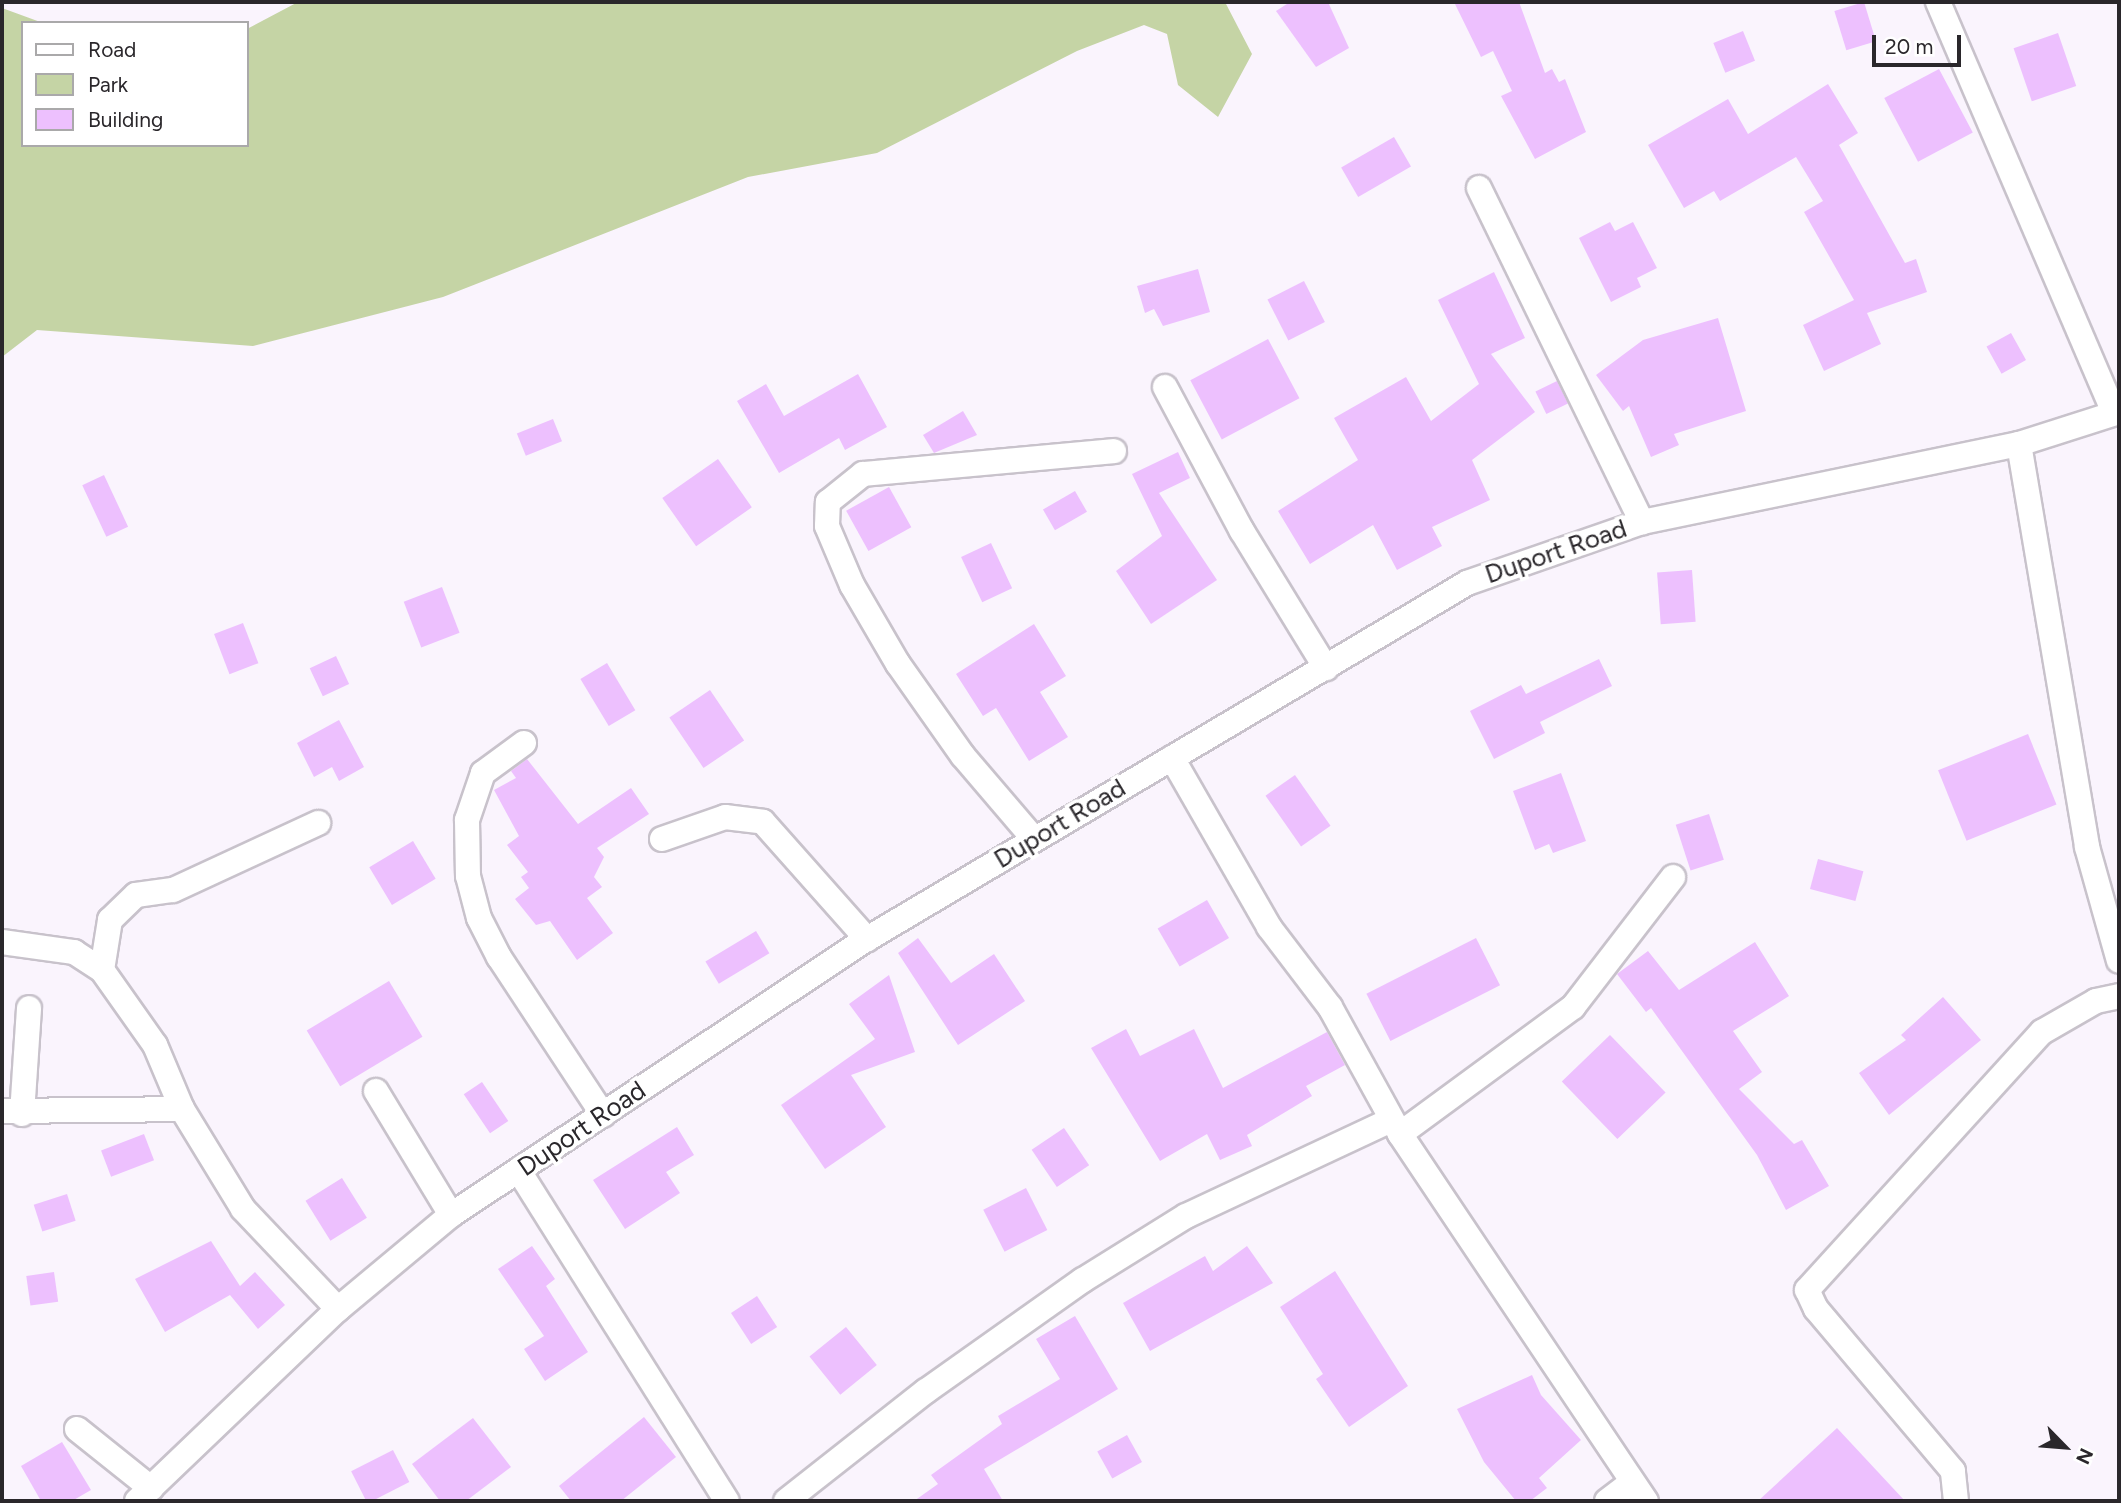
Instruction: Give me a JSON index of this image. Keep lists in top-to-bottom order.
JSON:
{
  "streets": {
    "street": ["Duport Road"]
  },
  "legend": ["Road", "Park", "Building"],
  "scale_bar": "20 m",
  "north": "bottom right"
}
